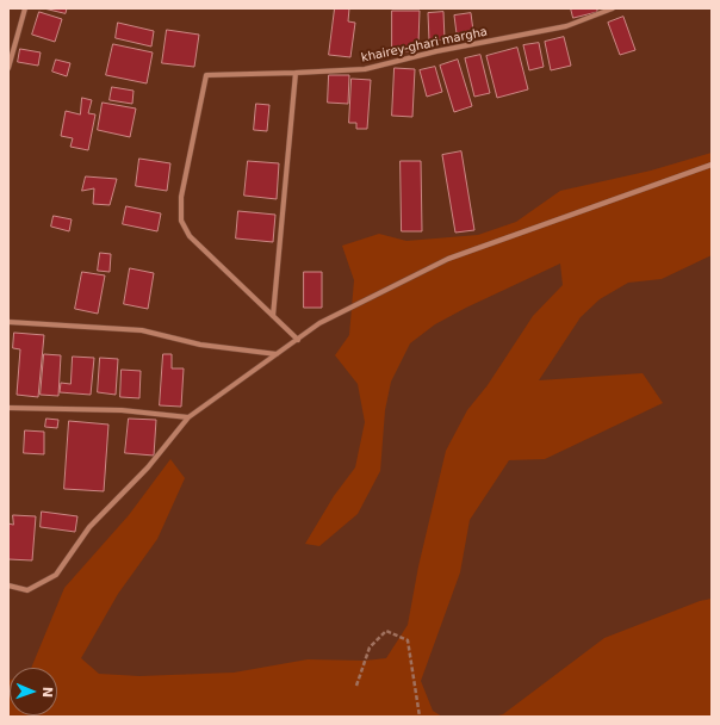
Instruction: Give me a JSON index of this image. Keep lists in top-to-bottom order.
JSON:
{
  "streets": {
    "street": ["khairey-ghari margha"]
  },
  "north": "right"
}
